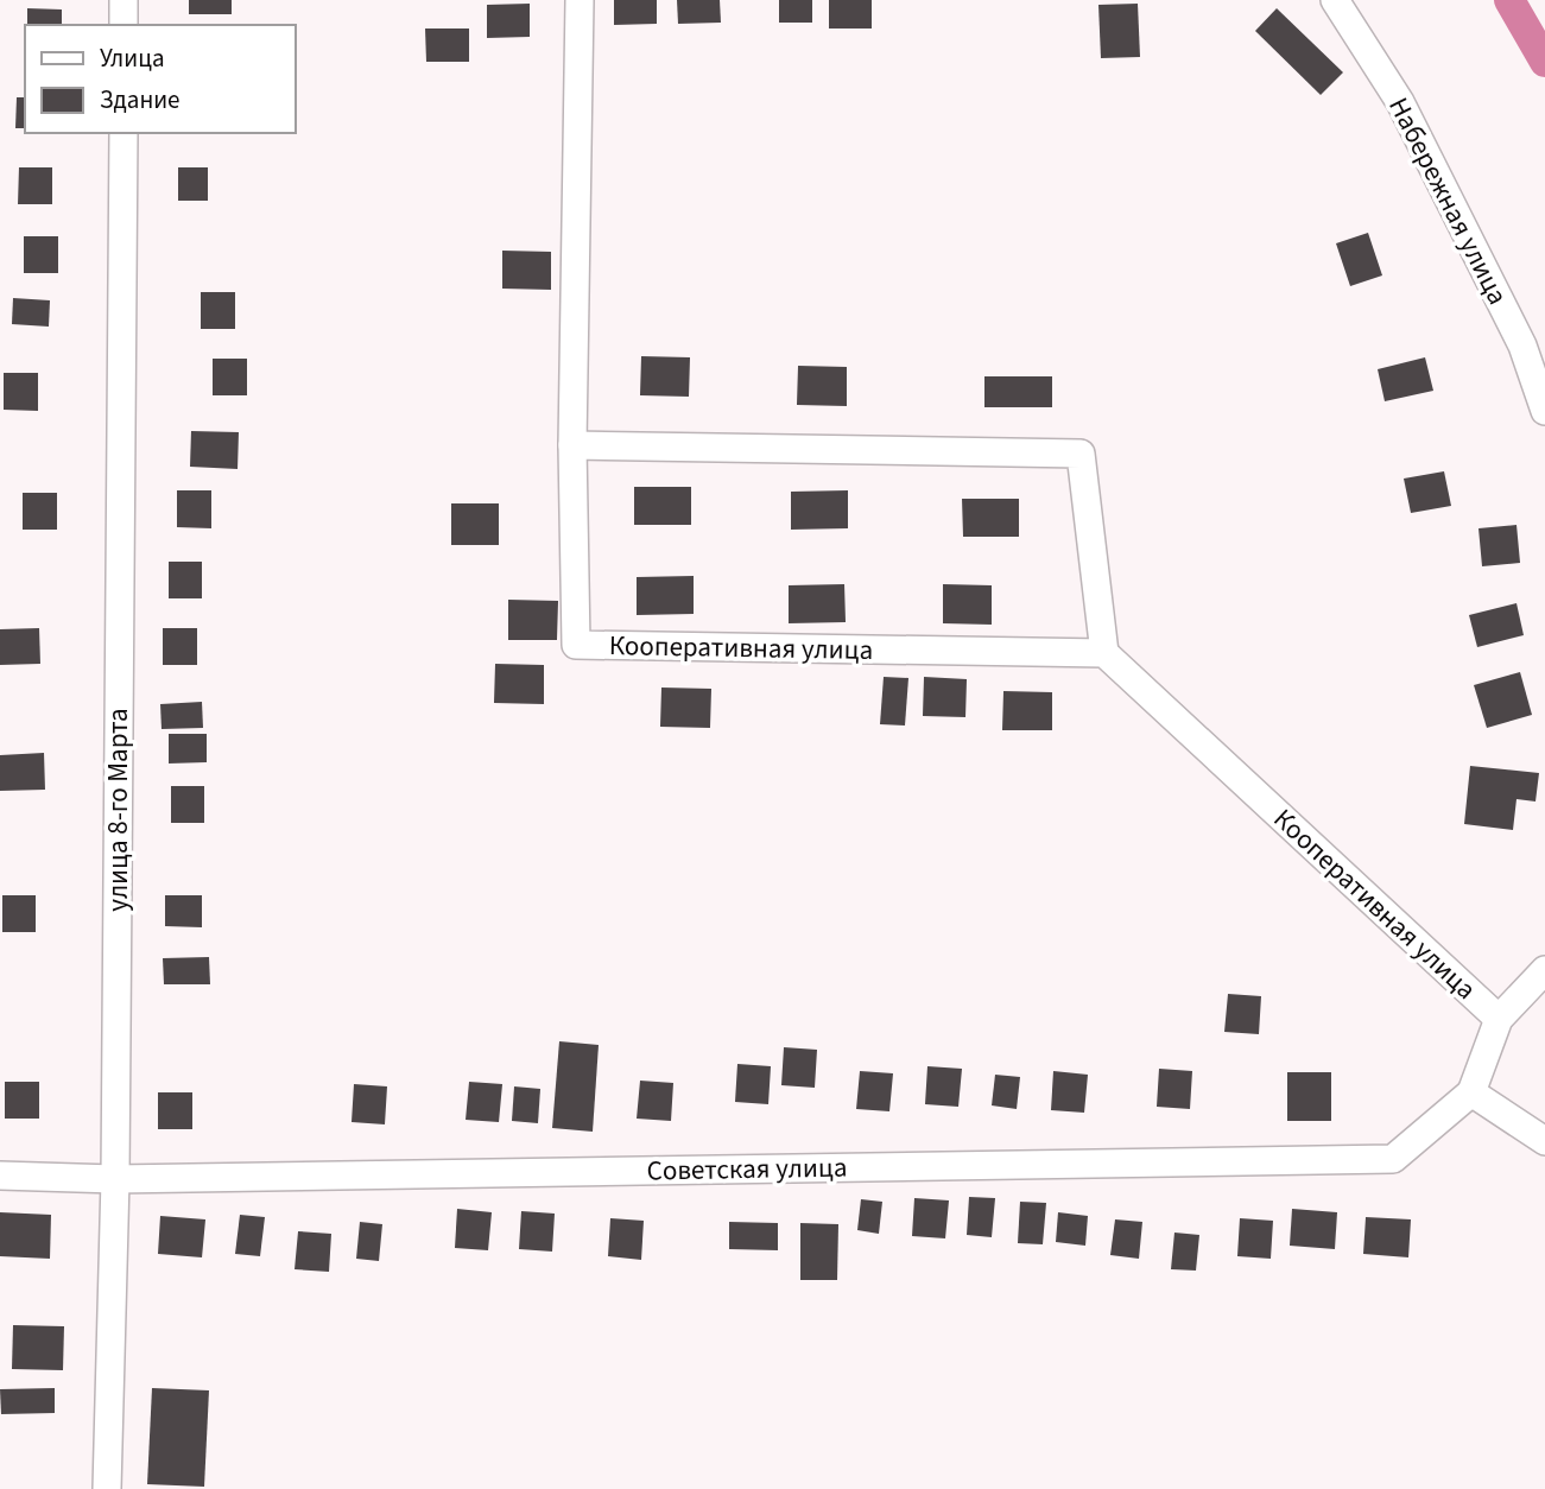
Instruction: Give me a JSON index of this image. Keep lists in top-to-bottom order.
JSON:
{
  "streets": {
    "street": [
      "Набережная улица",
      "Кооперативная улица",
      "улица 8-го Марта",
      "Советская улица"
    ]
  },
  "crossings": [
    ["улица 8-го Марта", "Советская улица"]
  ],
  "legend": ["Улица", "Здание"]
}
